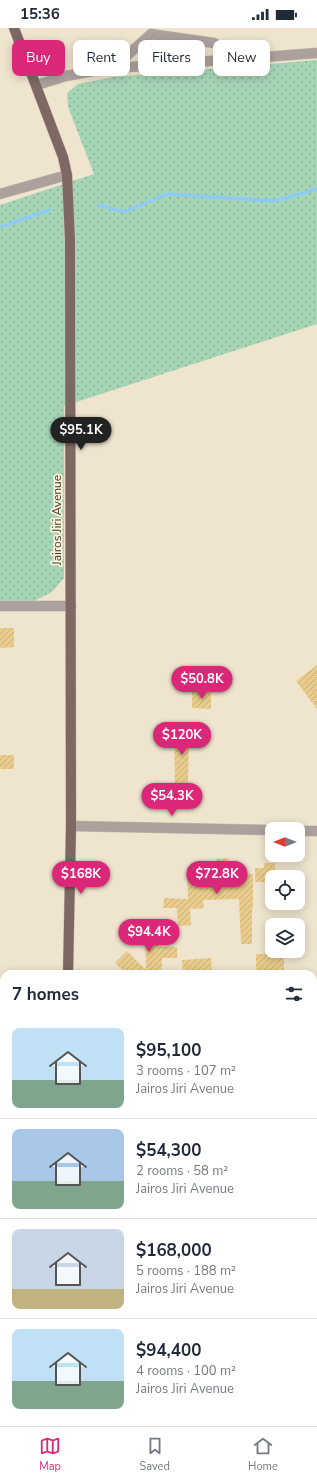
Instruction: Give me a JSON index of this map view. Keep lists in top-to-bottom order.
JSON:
{
  "streets": {
    "main road": ["Jairos Jiri Avenue"]
  },
  "north": "left",
  "page": {
    "status": "15:36",
    "chip": [
      "Buy",
      "Rent",
      "Filters",
      "New"
    ],
    "price": [
      "$95.1K",
      "$50.8K",
      "$120K",
      "$54.3K",
      "$168K",
      "$72.8K",
      "$94.4K"
    ],
    "heading": "7 homes",
    "list": [
      {
        "name": "$95,100",
        "note": "3 rooms · 107 m² · Jairos Jiri Avenue"
      },
      {
        "name": "$54,300",
        "note": "2 rooms · 58 m² · Jairos Jiri Avenue"
      },
      {
        "name": "$168,000",
        "note": "5 rooms · 188 m² · Jairos Jiri Avenue"
      },
      {
        "name": "$94,400",
        "note": "4 rooms · 100 m² · Jairos Jiri Avenue"
      }
    ],
    "tabs": ["Map", "Saved", "Home"]
  }
}
